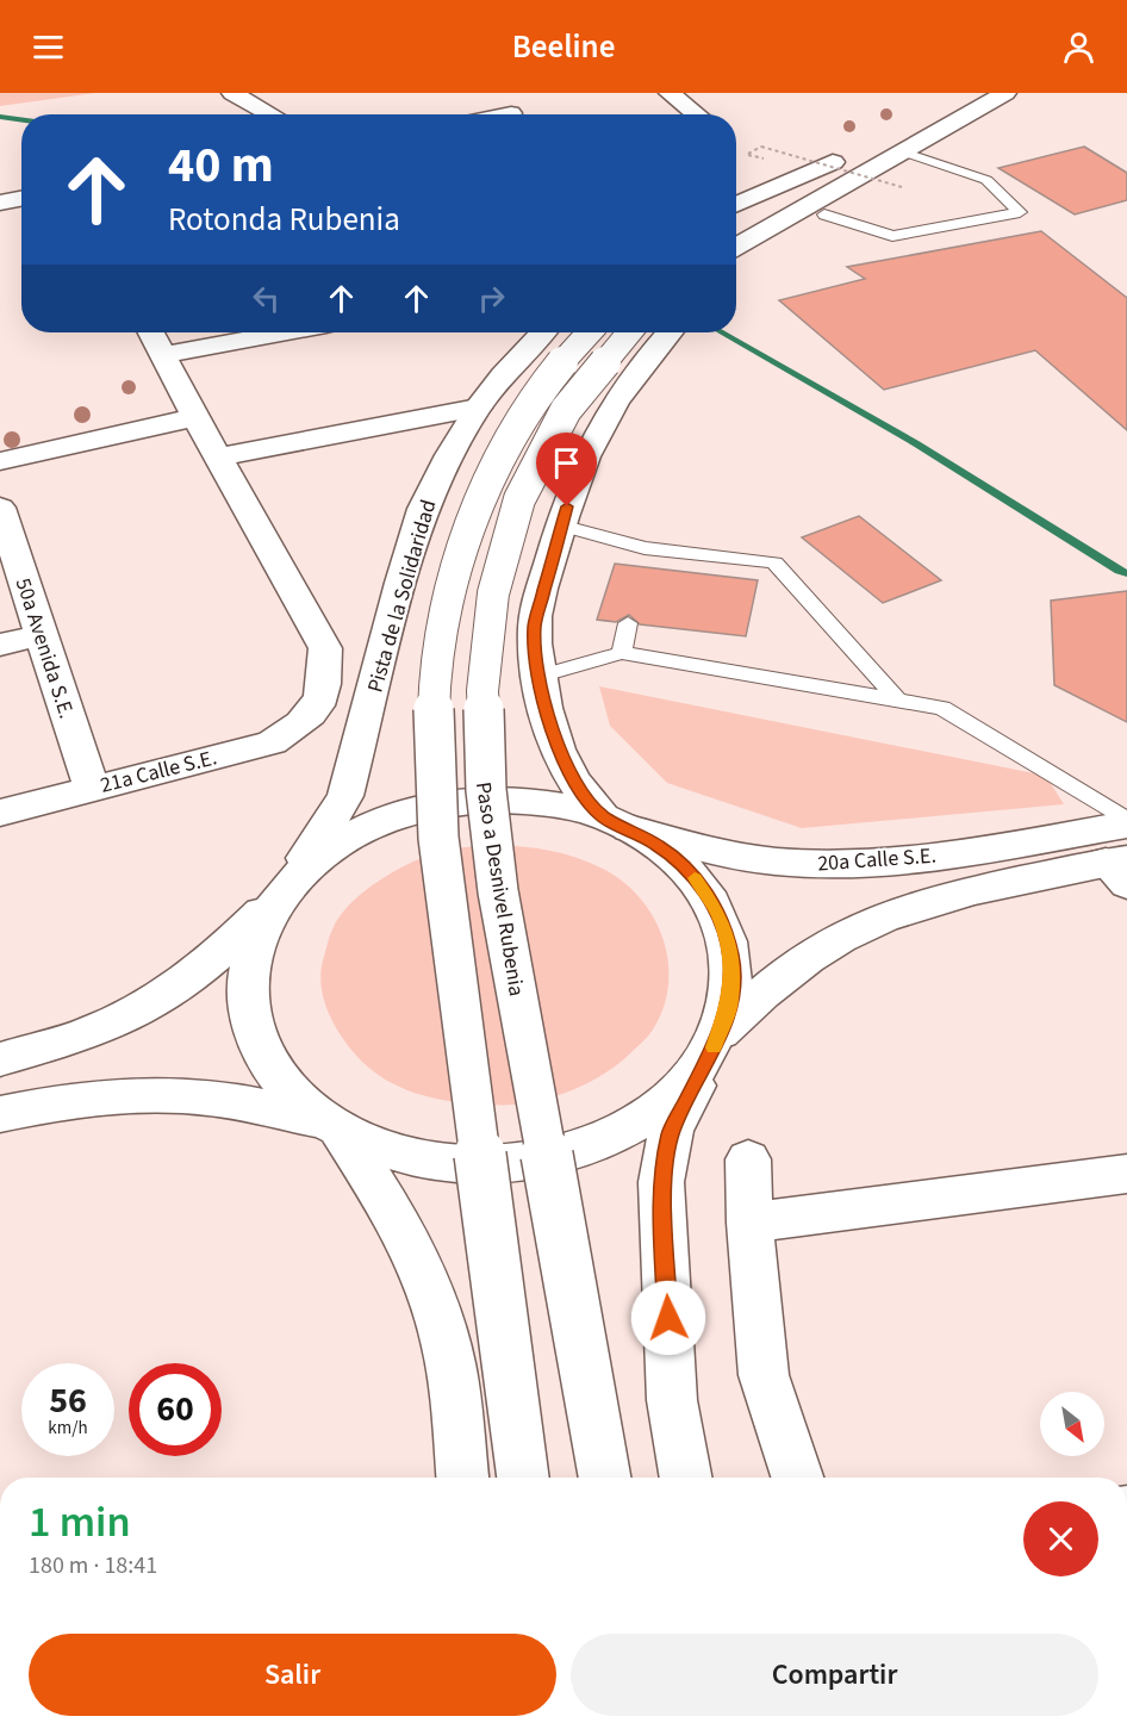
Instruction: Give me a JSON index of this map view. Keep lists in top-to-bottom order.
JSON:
{
  "streets": {
    "main road": [
      "Pista de la Solidaridad",
      "50a Avenida S.E.",
      "21a Calle S.E.",
      "20a Calle S.E.",
      "Paso a Desnivel Rubenia"
    ]
  },
  "crossings": [
    ["50a Avenida S.E.", "21a Calle S.E."]
  ],
  "north": "bottom right",
  "page": {
    "header": "Beeline",
    "turn": ["40 m", "Rotonda Rubenia"],
    "speed": "56 km/h",
    "limit": "60",
    "heading": ["1 min", "180 m · 18:41"],
    "buttons": ["Salir", "Compartir"]
  }
}
